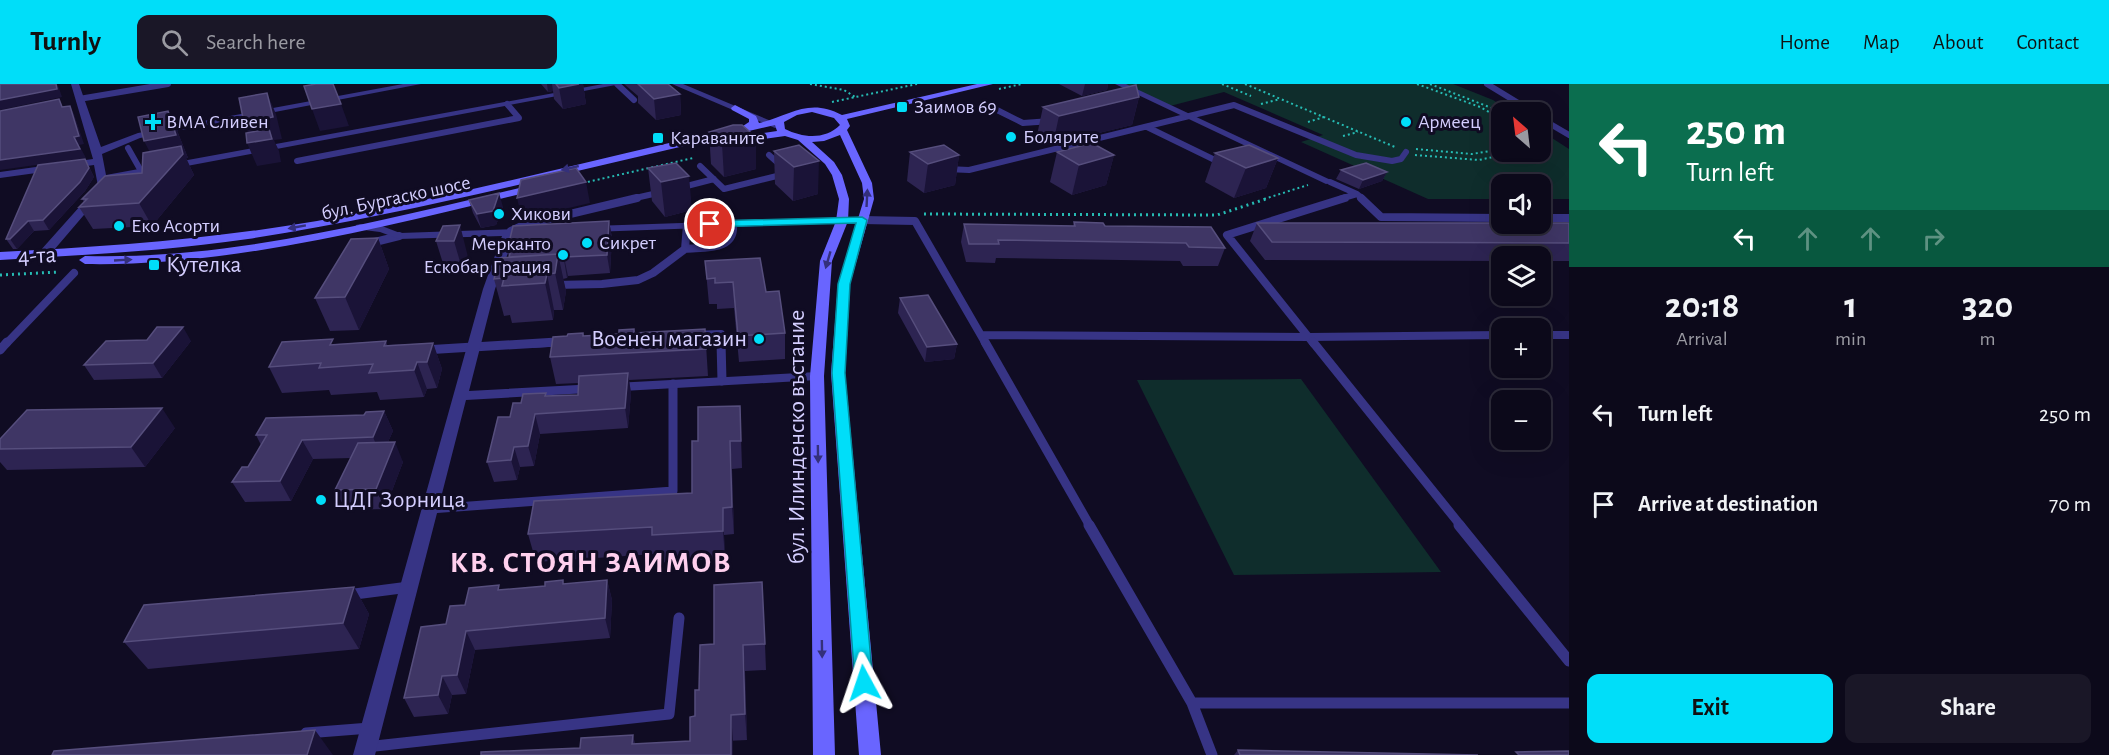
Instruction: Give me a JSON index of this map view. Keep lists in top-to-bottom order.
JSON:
{
  "streets": {
    "main road": ["бул. Бургаско шосе", "бул. Илинденско въстание"],
    "path": ["4-та"]
  },
  "districts": ["КВ. СТОЯН ЗАИМОВ"],
  "places": {
    "transit": ["Заимов 69", "Караваните", "Кутелка"],
    "health": ["ВМА Сливен"],
    "other": [
      "Армеец",
      "Болярите",
      "Хикови",
      "Еко Асорти",
      "Сикрет",
      "Мерканто Ескобар Грация",
      "Военен магазин",
      "ЦДГ Зорница"
    ]
  },
  "north": "top left",
  "page": {
    "header": "Turnly",
    "search": "Search here",
    "nav": [
      "Home",
      "Map",
      "About",
      "Contact"
    ],
    "turn": ["250 m", "Turn left"],
    "map_buttons": ["+", "−"],
    "eta": [
      "20:18",
      "Arrival",
      "1",
      "min",
      "320",
      "m"
    ],
    "list": [
      {
        "name": "Turn left",
        "value": "250 m"
      },
      {
        "name": "Arrive at destination",
        "value": "70 m"
      }
    ],
    "buttons": ["Exit", "Share"]
  }
}
